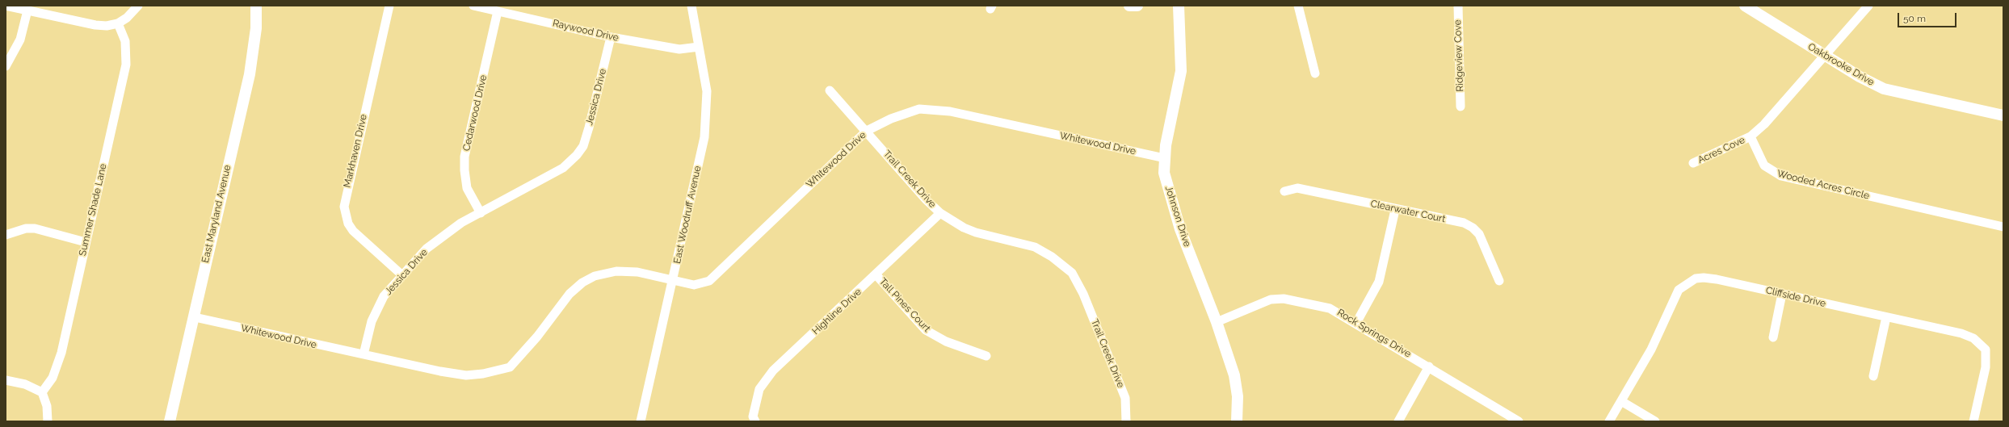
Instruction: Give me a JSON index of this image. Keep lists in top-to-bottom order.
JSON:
{
  "streets": {
    "street": [
      "Raywood Drive",
      "Ridgeview Cove",
      "Oakbrooke Drive",
      "Jessica Drive",
      "Cedarwood Drive",
      "Whitewood Drive",
      "Acres Cove",
      "Markhaven Drive",
      "Trail Creek Drive",
      "Wooded Acres Circle",
      "Summer Shade Lane",
      "Clearwater Court",
      "East Maryland Avenue",
      "East Woodruff Avenue",
      "Johnson Drive",
      "Cliffside Drive",
      "Tall Pines Court",
      "Highline Drive",
      "Rock Springs Drive"
    ]
  },
  "crossings": [
    ["Raywood Drive", "Jessica Drive"],
    ["Raywood Drive", "Cedarwood Drive"],
    ["Raywood Drive", "East Woodruff Avenue"],
    ["Jessica Drive", "Cedarwood Drive"],
    ["Jessica Drive", "Whitewood Drive"],
    ["Jessica Drive", "Markhaven Drive"],
    ["Whitewood Drive", "Trail Creek Drive"],
    ["Whitewood Drive", "East Maryland Avenue"],
    ["Whitewood Drive", "East Woodruff Avenue"],
    ["Whitewood Drive", "Johnson Drive"],
    ["Acres Cove", "Wooded Acres Circle"],
    ["Trail Creek Drive", "Highline Drive"],
    ["Johnson Drive", "Rock Springs Drive"],
    ["Tall Pines Court", "Highline Drive"]
  ],
  "scale_bar": "50 m"
}
